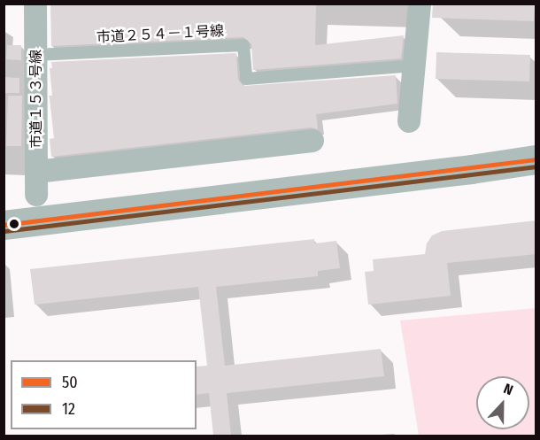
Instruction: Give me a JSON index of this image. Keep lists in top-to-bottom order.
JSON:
{
  "streets": {
    "street": ["市道１５３号線"],
    "lane": ["市道２５４－１号線"]
  },
  "crossings": [
    ["市道２５４－１号線", "市道１５３号線"]
  ],
  "lines": ["transit line 50", "transit line 12"],
  "legend": ["50", "12"],
  "north": "top"
}
